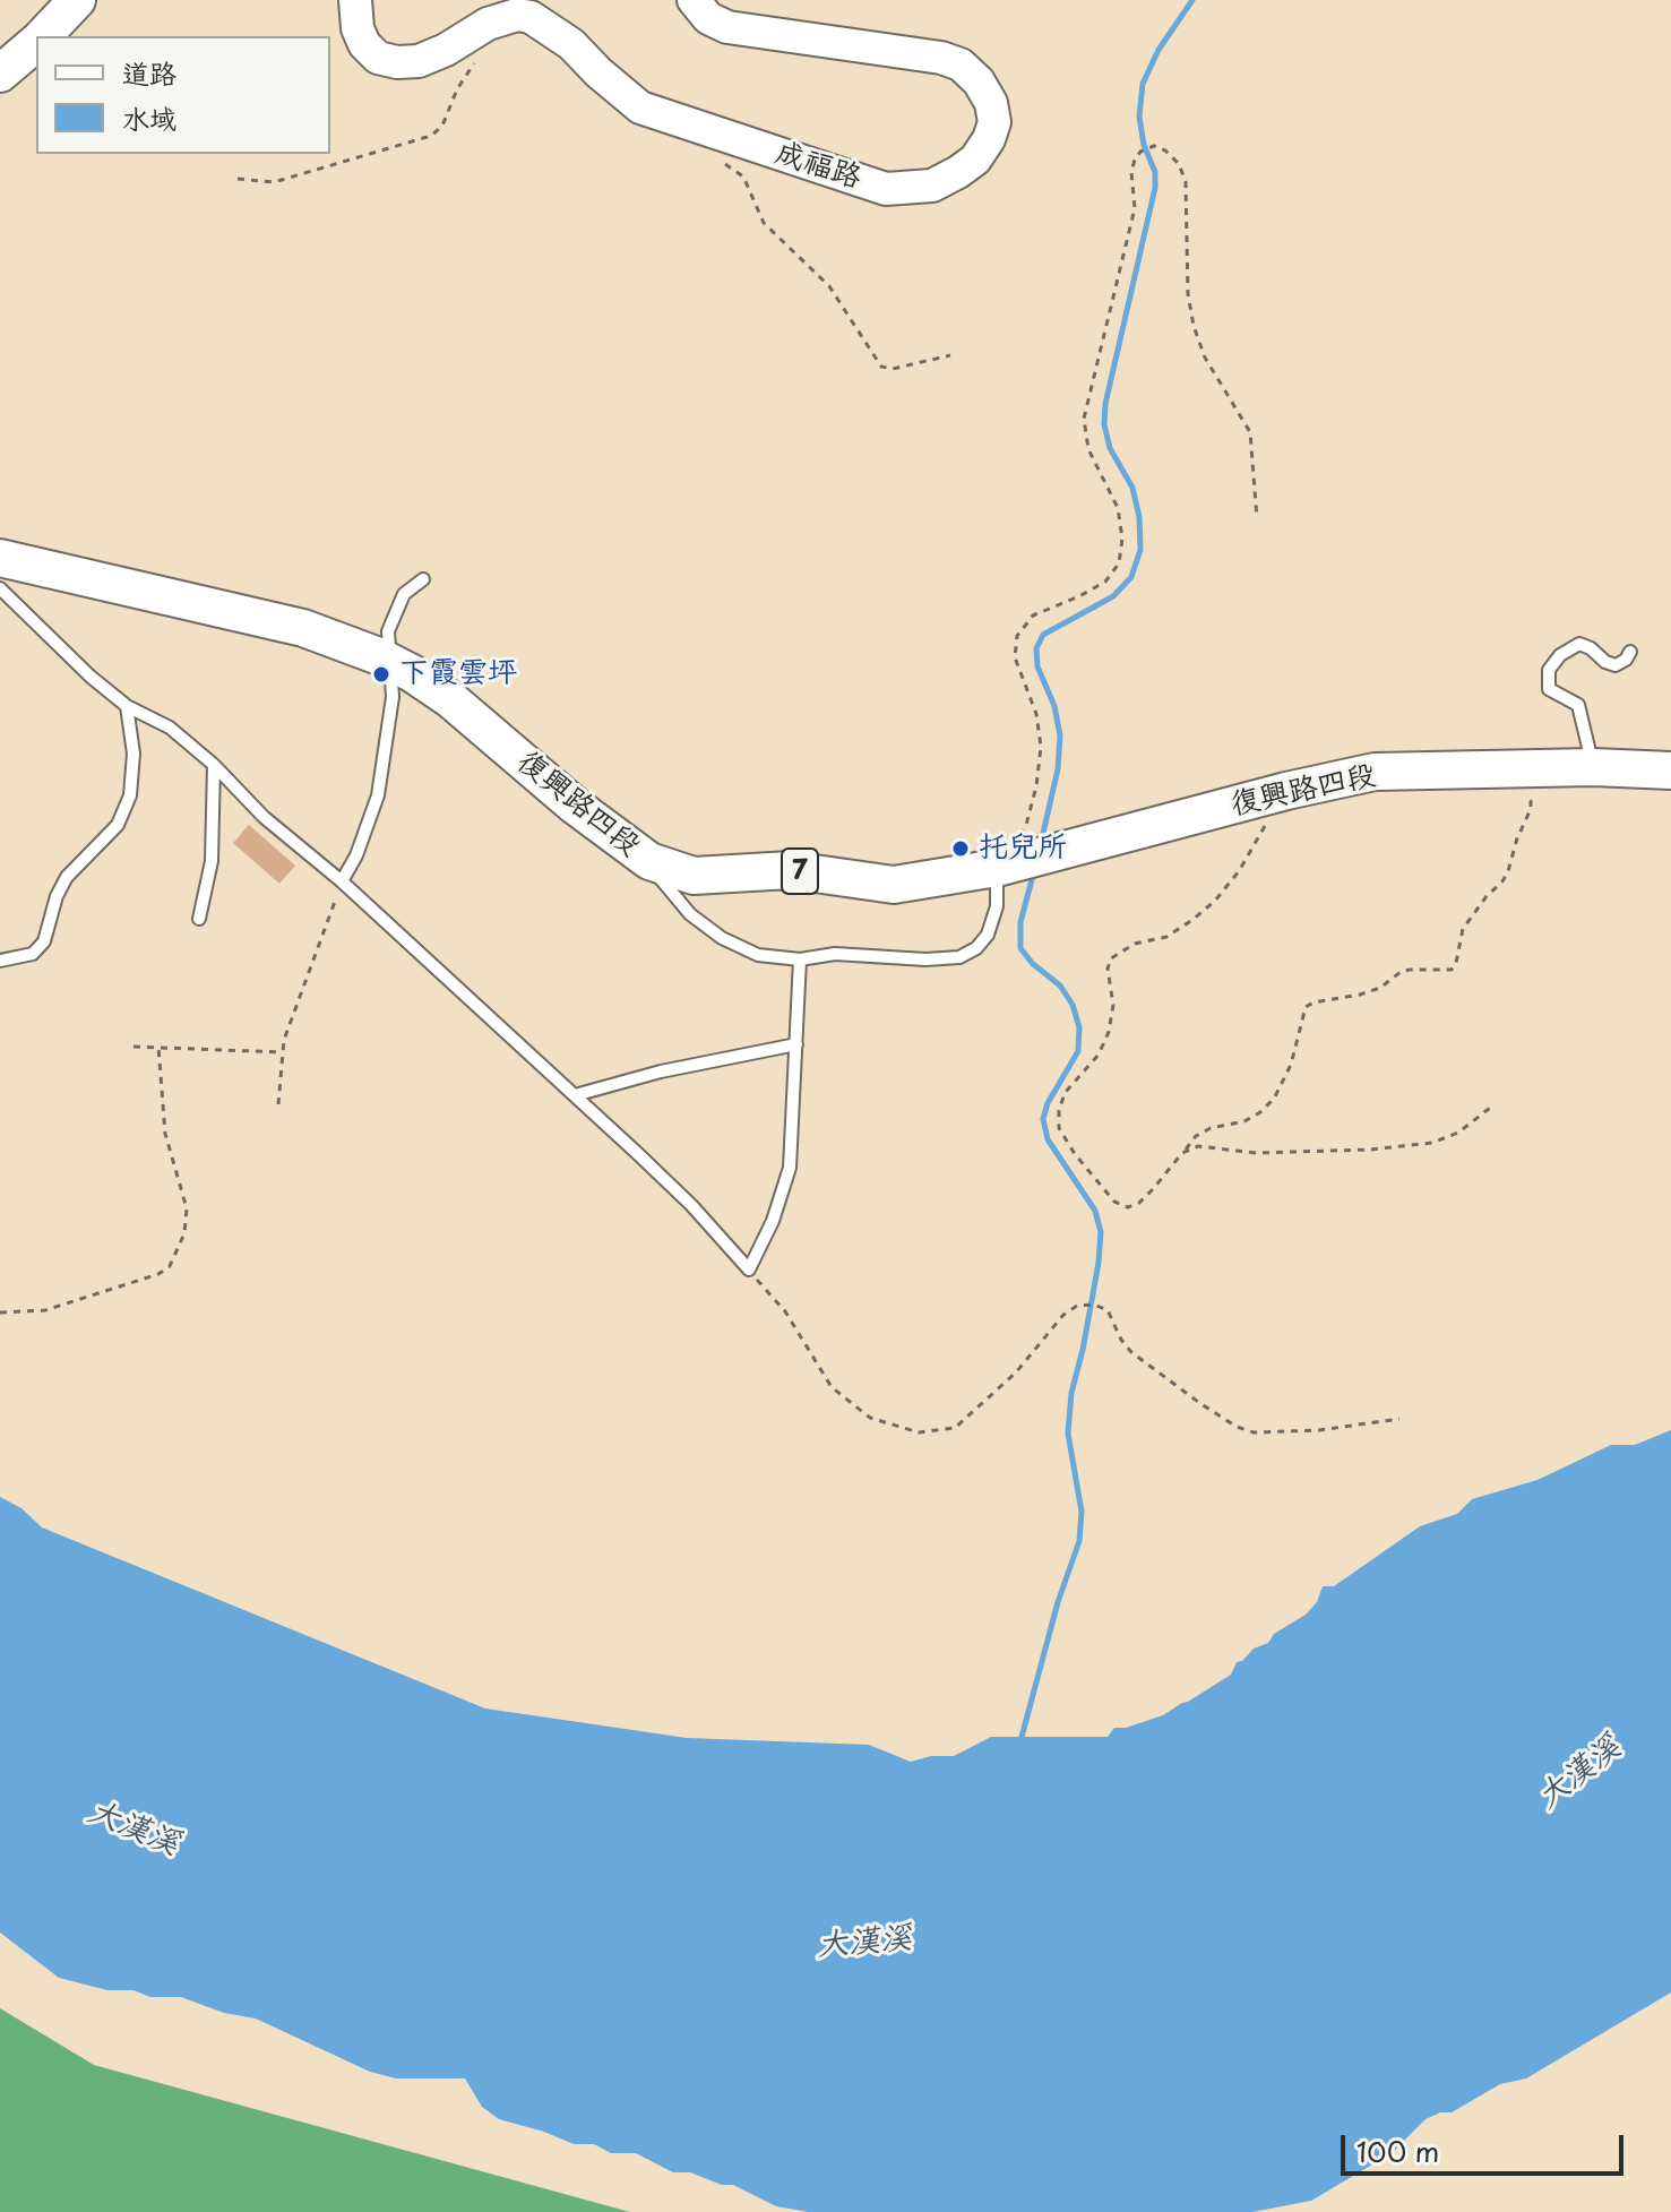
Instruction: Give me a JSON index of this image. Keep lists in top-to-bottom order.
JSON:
{
  "streets": {
    "main road": ["復興路四段", "7"],
    "street": ["成福路"]
  },
  "water": ["大漢溪"],
  "places": ["下霞雲坪", "托兒所"],
  "legend": ["道路", "水域"],
  "scale_bar": "100 m"
}
